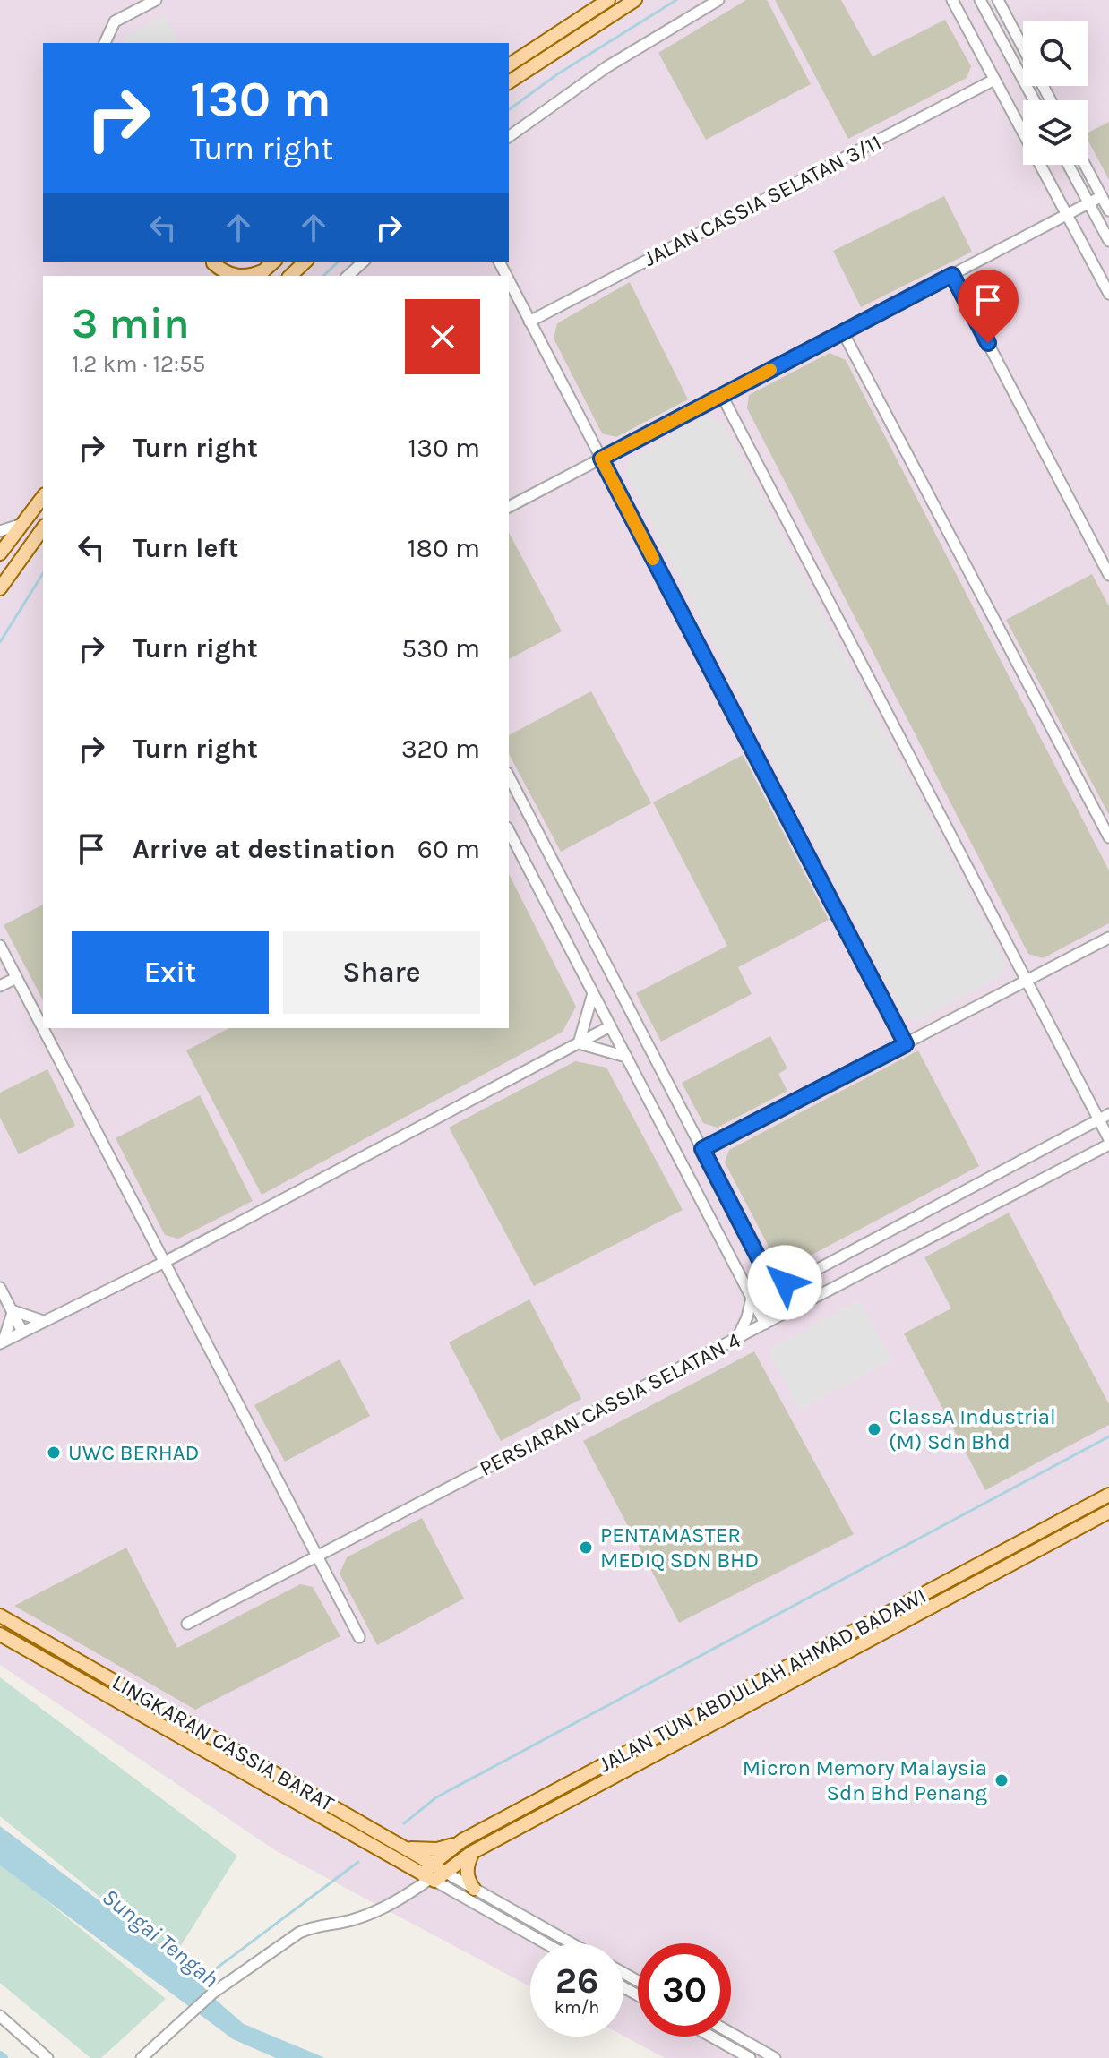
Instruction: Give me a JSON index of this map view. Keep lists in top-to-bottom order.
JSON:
{
  "streets": {
    "main road": ["JALAN TUN ABDULLAH AHMAD BADAWI", "LINGKARAN CASSIA BARAT"],
    "street": ["JALAN CASSIA SELATAN 3/11", "PERSIARAN CASSIA SELATAN 4"]
  },
  "crossings": [
    ["JALAN TUN ABDULLAH AHMAD BADAWI", "LINGKARAN CASSIA BARAT"]
  ],
  "water": ["Sungai Tengah"],
  "places": [
    "ClassA Industrial (M) Sdn Bhd",
    "UWC BERHAD",
    "PENTAMASTER MEDIQ SDN BHD",
    "Micron Memory Malaysia Sdn Bhd Penang"
  ],
  "page": {
    "turn": ["130 m", "Turn right"],
    "heading": ["3 min", "1.2 km · 12:55"],
    "list": [
      {
        "name": "Turn right",
        "value": "130 m"
      },
      {
        "name": "Turn left",
        "value": "180 m"
      },
      {
        "name": "Turn right",
        "value": "530 m"
      },
      {
        "name": "Turn right",
        "value": "320 m"
      },
      {
        "name": "Arrive at destination",
        "value": "60 m"
      }
    ],
    "buttons": ["Exit", "Share"],
    "speed": "26 km/h",
    "limit": "30"
  }
}
